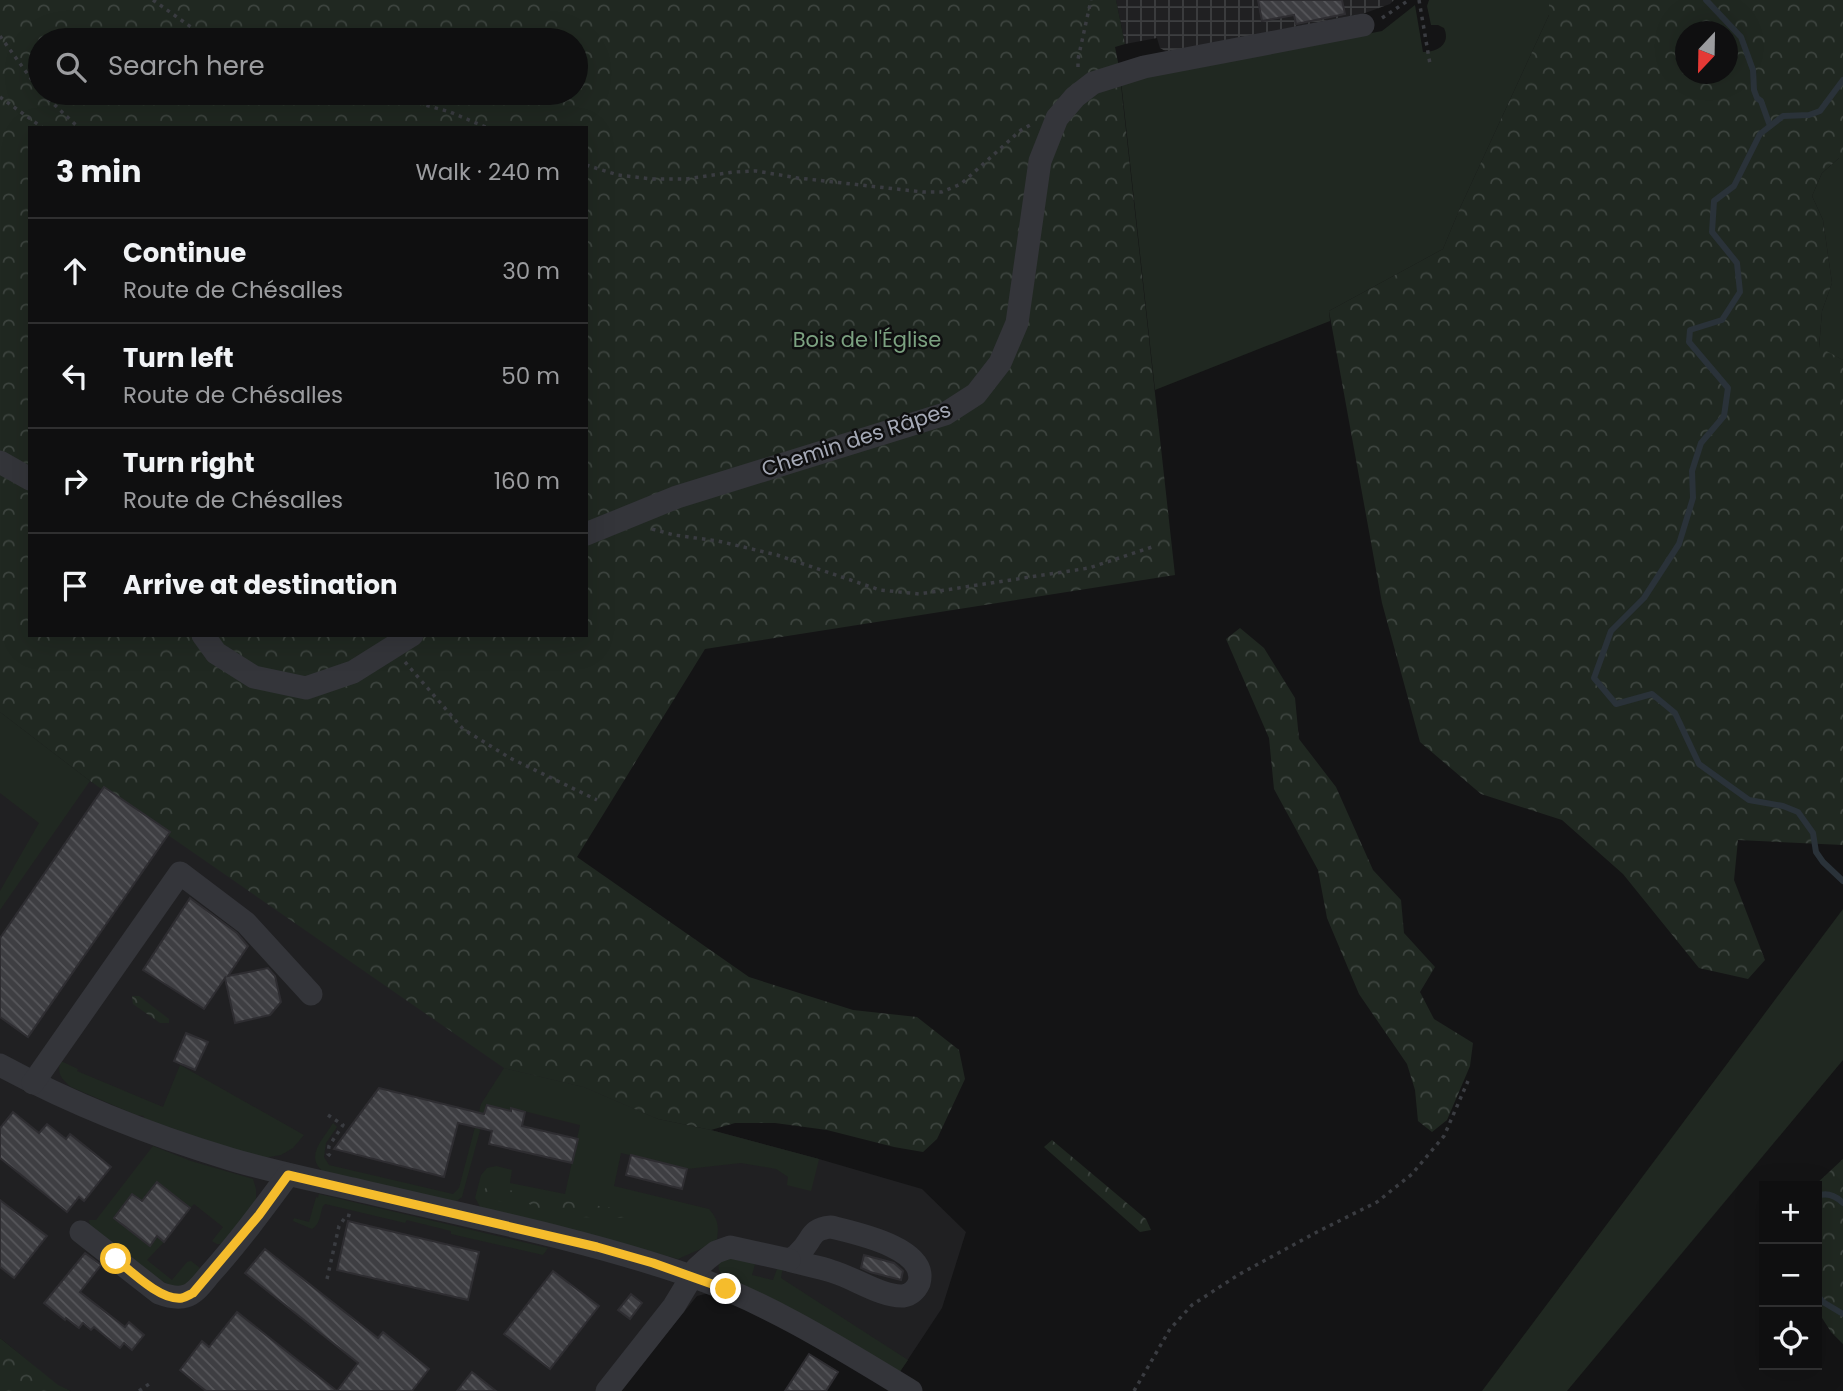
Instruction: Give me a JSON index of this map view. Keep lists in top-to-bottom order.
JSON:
{
  "streets": {
    "street": ["Chemin des Râpes"]
  },
  "parks": ["Bois de l'Église"],
  "north": "bottom",
  "page": {
    "search": "Search here",
    "heading": ["3 min", "Walk · 240 m"],
    "list": [
      ["Continue", "Route de Chésalles", "30 m"],
      ["Turn left", "Route de Chésalles", "50 m"],
      ["Turn right", "Route de Chésalles", "160 m"],
      "Arrive at destination"
    ],
    "map_buttons": ["+", "−"]
  }
}
